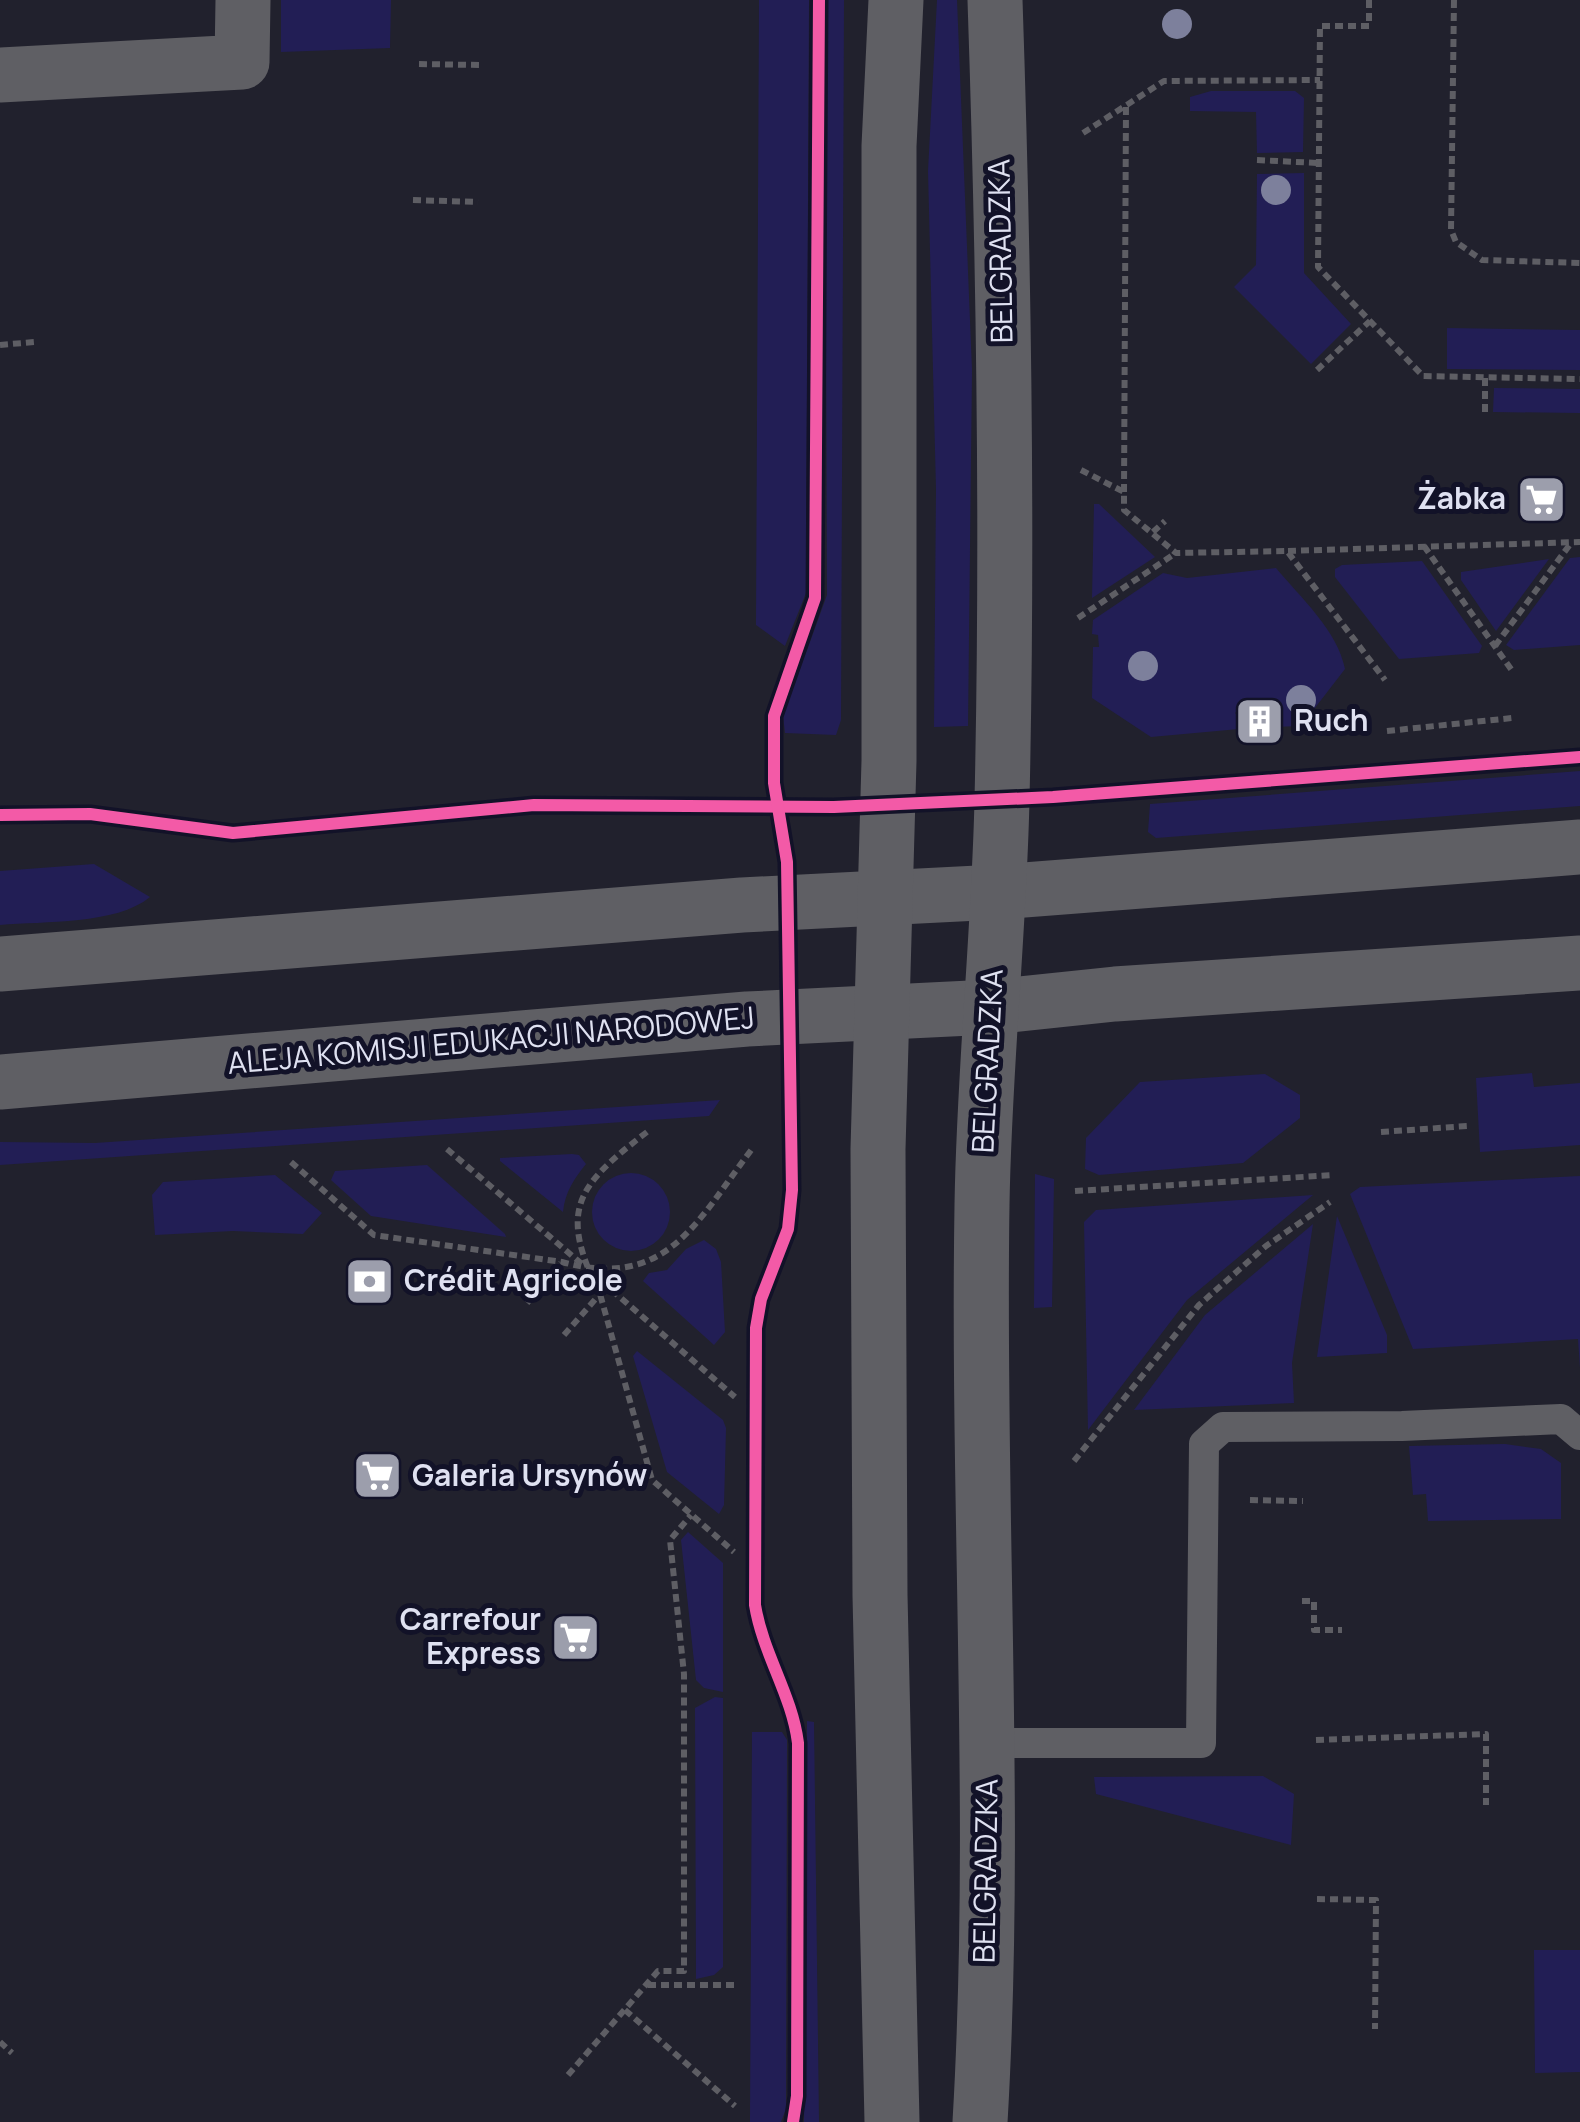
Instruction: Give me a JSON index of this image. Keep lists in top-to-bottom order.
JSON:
{
  "streets": {
    "street": ["BELGRADZKA", "ALEJA KOMISJI EDUKACJI NARODOWEJ"]
  },
  "crossings": [
    ["BELGRADZKA", "ALEJA KOMISJI EDUKACJI NARODOWEJ"]
  ],
  "places": {
    "supermarket": ["Żabka", "Galeria Ursynów", "Carrefour Express"],
    "building": ["Ruch"],
    "bank": ["Crédit Agricole"]
  }
}
